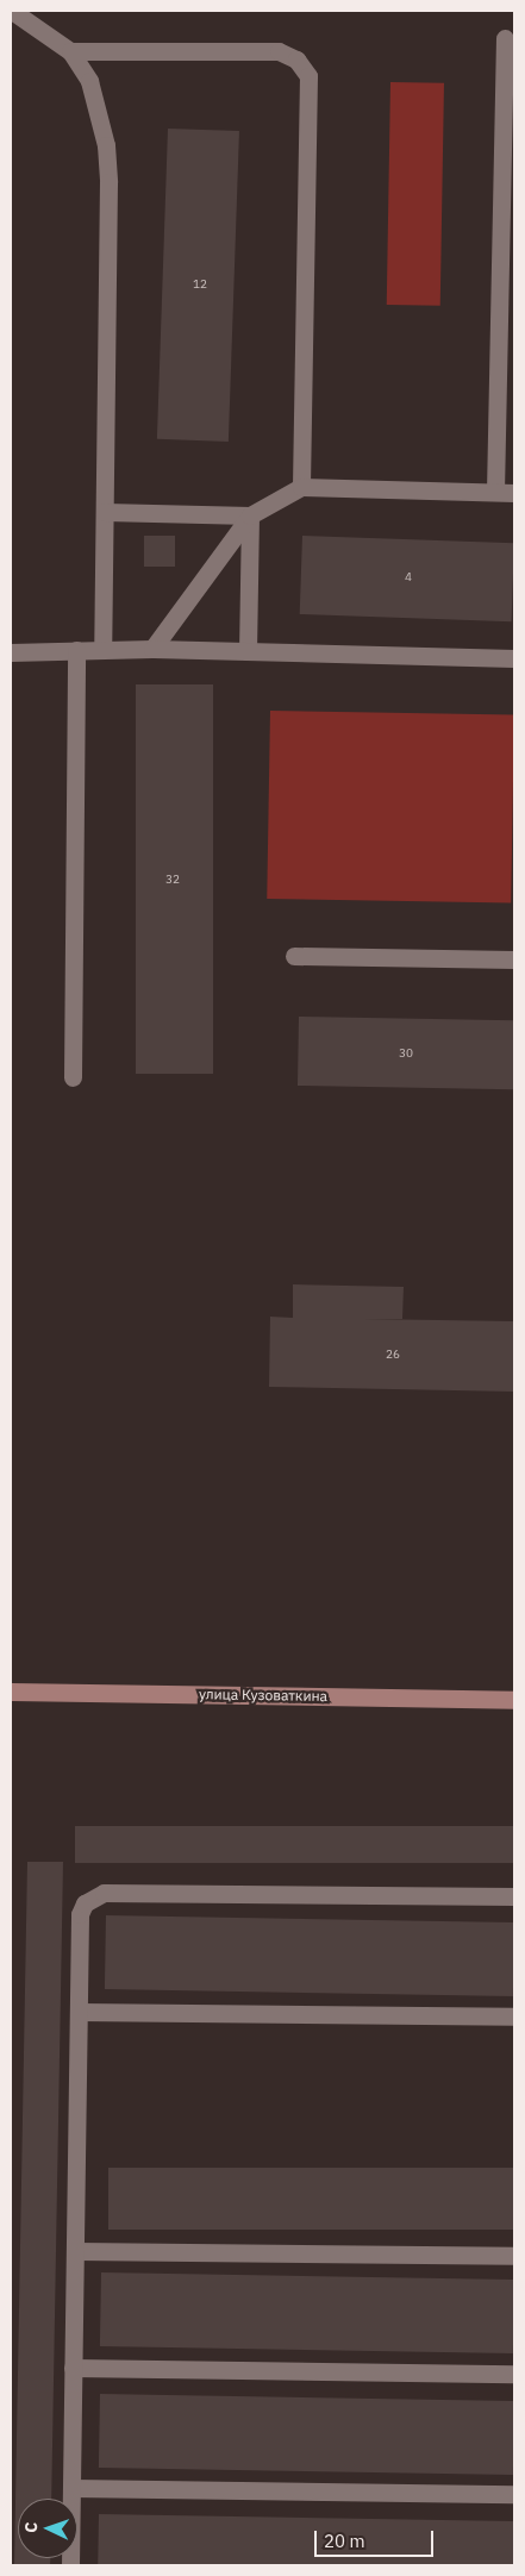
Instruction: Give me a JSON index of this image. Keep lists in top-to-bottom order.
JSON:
{
  "streets": {
    "main road": ["улица Кузоваткина"]
  },
  "house_numbers": [
    "12",
    "4",
    "32",
    "30",
    "26"
  ],
  "scale_bar": "20 m",
  "north": "left"
}
